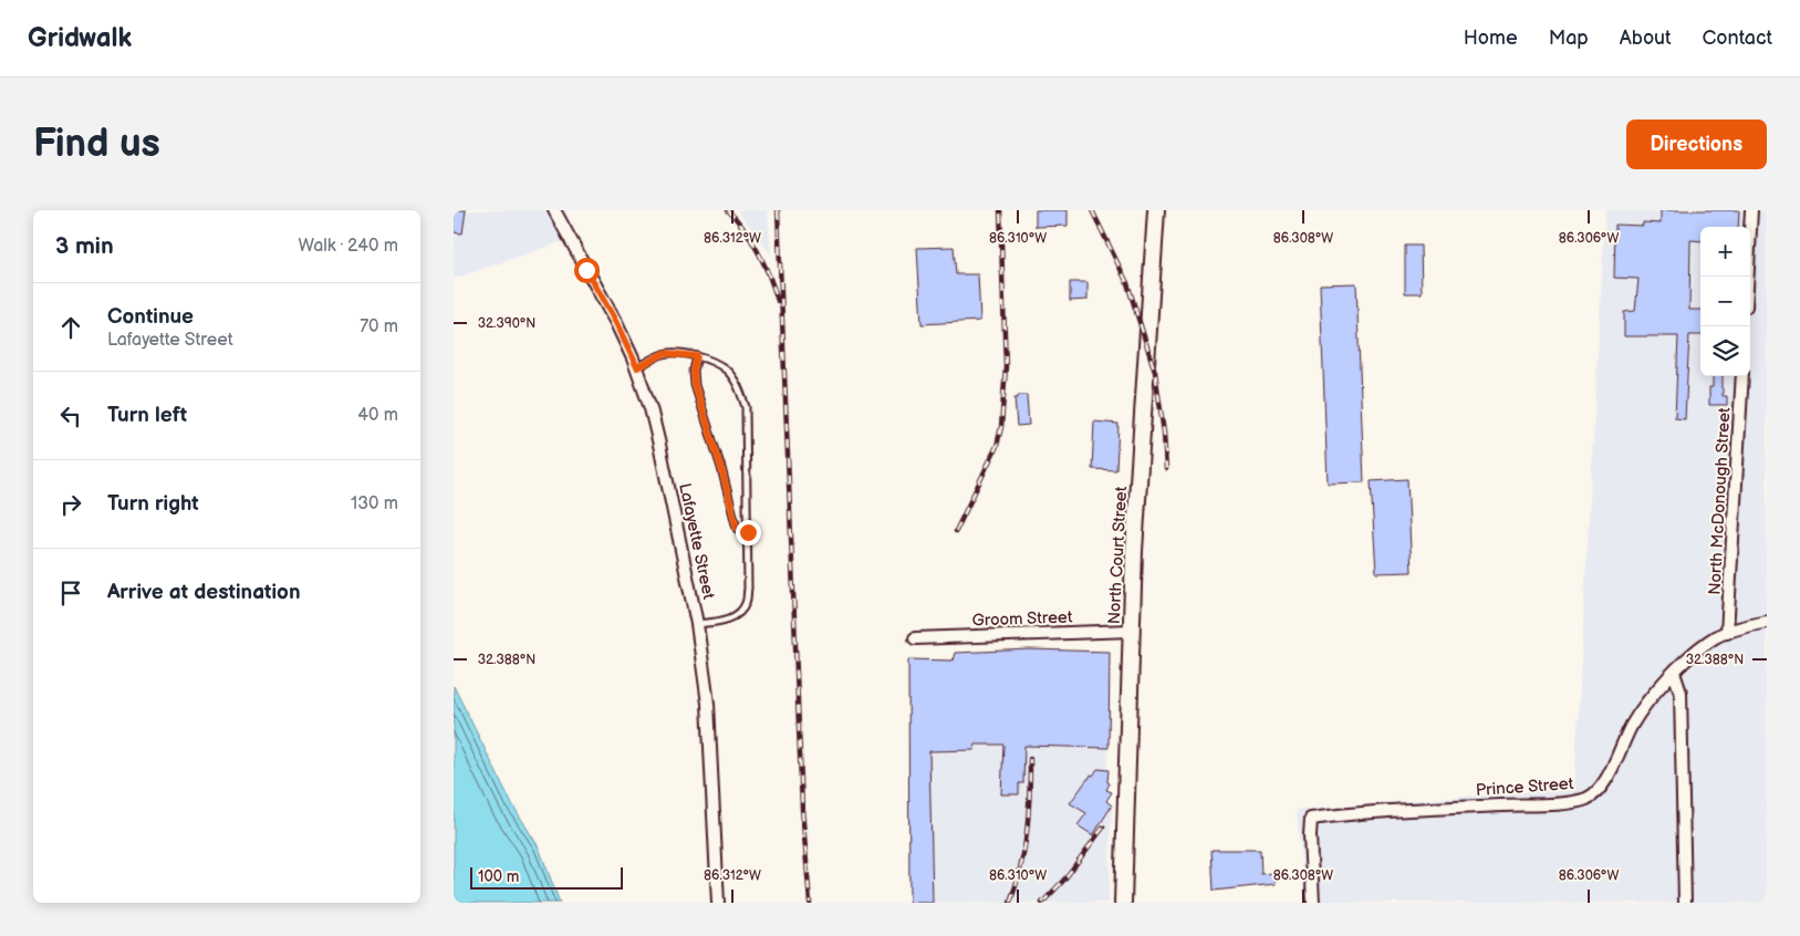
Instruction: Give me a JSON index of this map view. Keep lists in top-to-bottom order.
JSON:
{
  "streets": {
    "main road": ["North Court Street"],
    "street": [
      "North McDonough Street",
      "Lafayette Street",
      "Groom Street",
      "Prince Street"
    ]
  },
  "crossings": [
    ["North McDonough Street", "Prince Street"],
    ["North Court Street", "Groom Street"]
  ],
  "scale_bar": "100 m",
  "page": {
    "header": "Gridwalk",
    "nav": [
      "Home",
      "Map",
      "About",
      "Contact"
    ],
    "buttons": "Directions",
    "title": "Find us",
    "heading": ["3 min", "Walk · 240 m"],
    "map_buttons": ["+", "−"],
    "list": [
      ["Continue", "Lafayette Street", "70 m"],
      ["Turn left", "40 m"],
      ["Turn right", "130 m"],
      "Arrive at destination"
    ],
    "scale": "100 m"
  },
  "coordinates": [
    "86.312°W",
    "86.310°W",
    "86.308°W",
    "86.306°W",
    "32.390°N",
    "32.388°N"
  ]
}
